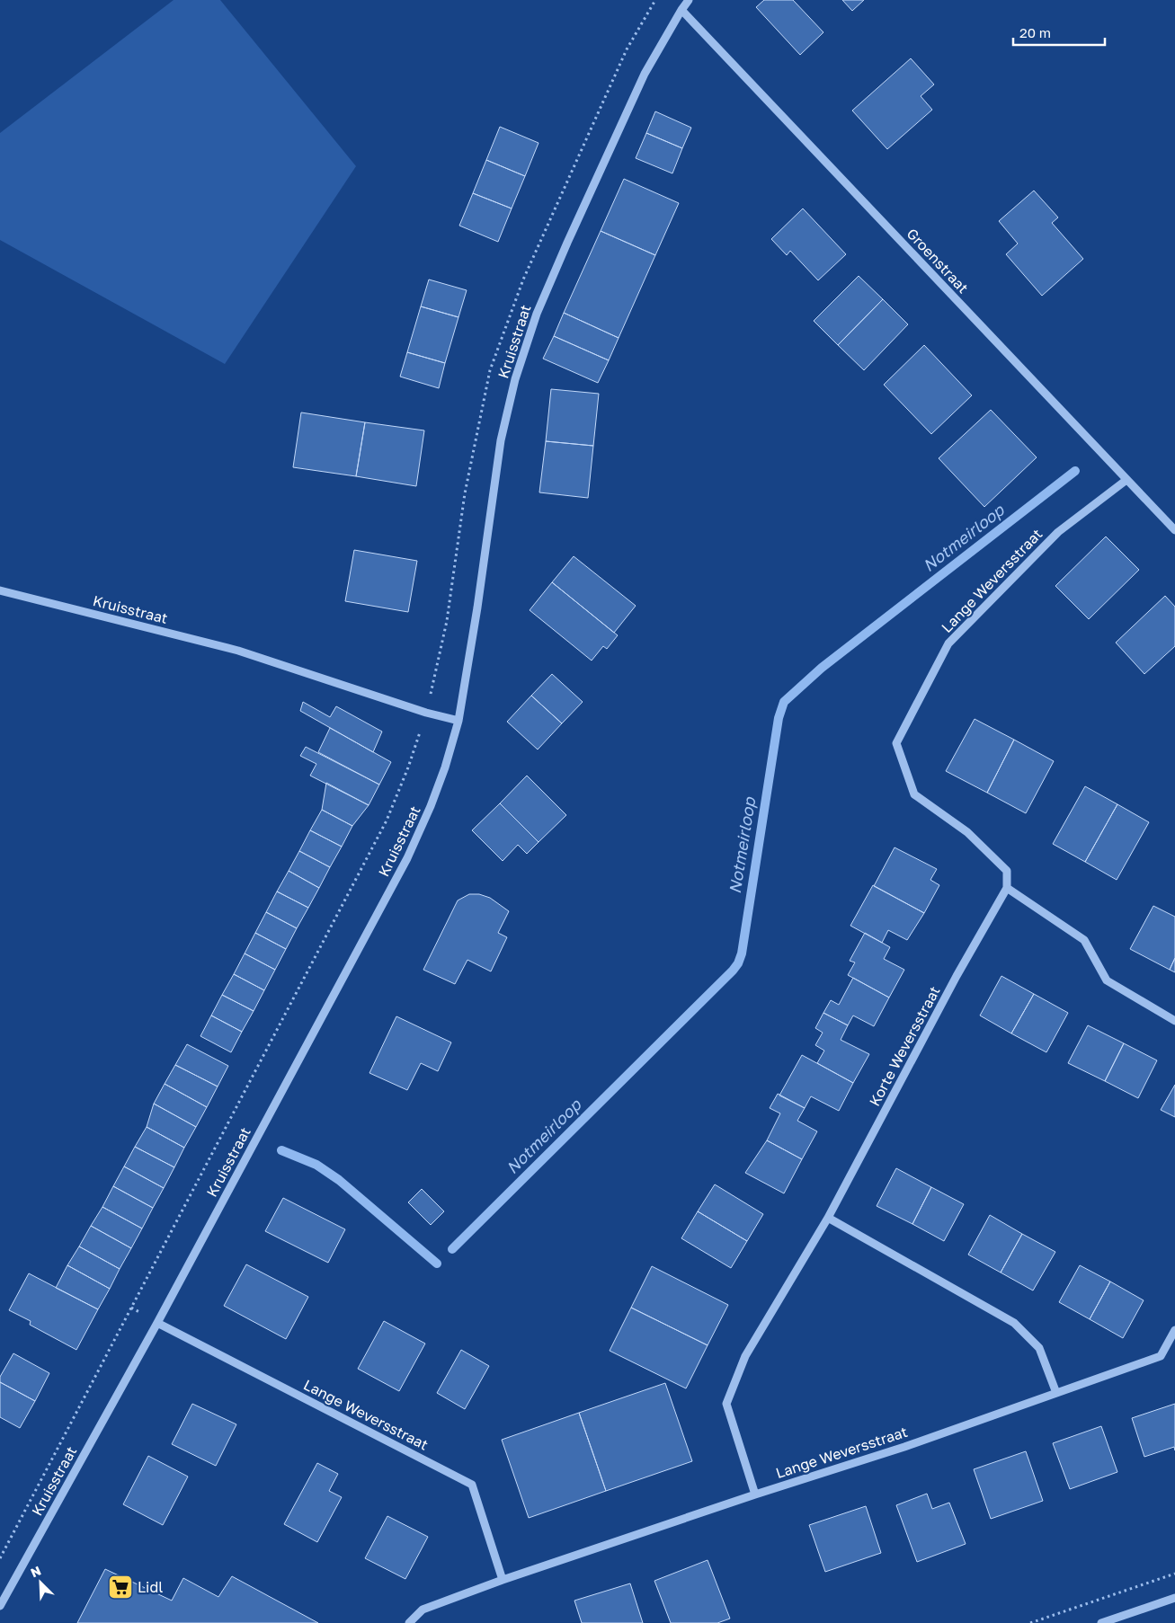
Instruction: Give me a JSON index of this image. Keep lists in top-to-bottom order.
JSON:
{
  "streets": {
    "street": [
      "Groenstraat",
      "Kruisstraat",
      "Lange Weversstraat",
      "Korte Weversstraat"
    ]
  },
  "crossings": [
    ["Groenstraat", "Kruisstraat"],
    ["Groenstraat", "Lange Weversstraat"],
    ["Kruisstraat", "Lange Weversstraat"],
    ["Lange Weversstraat", "Korte Weversstraat"]
  ],
  "water": ["Notmeirloop"],
  "places": {
    "supermarket": ["Lidl"]
  },
  "scale_bar": "20 m",
  "north": "top left"
}
